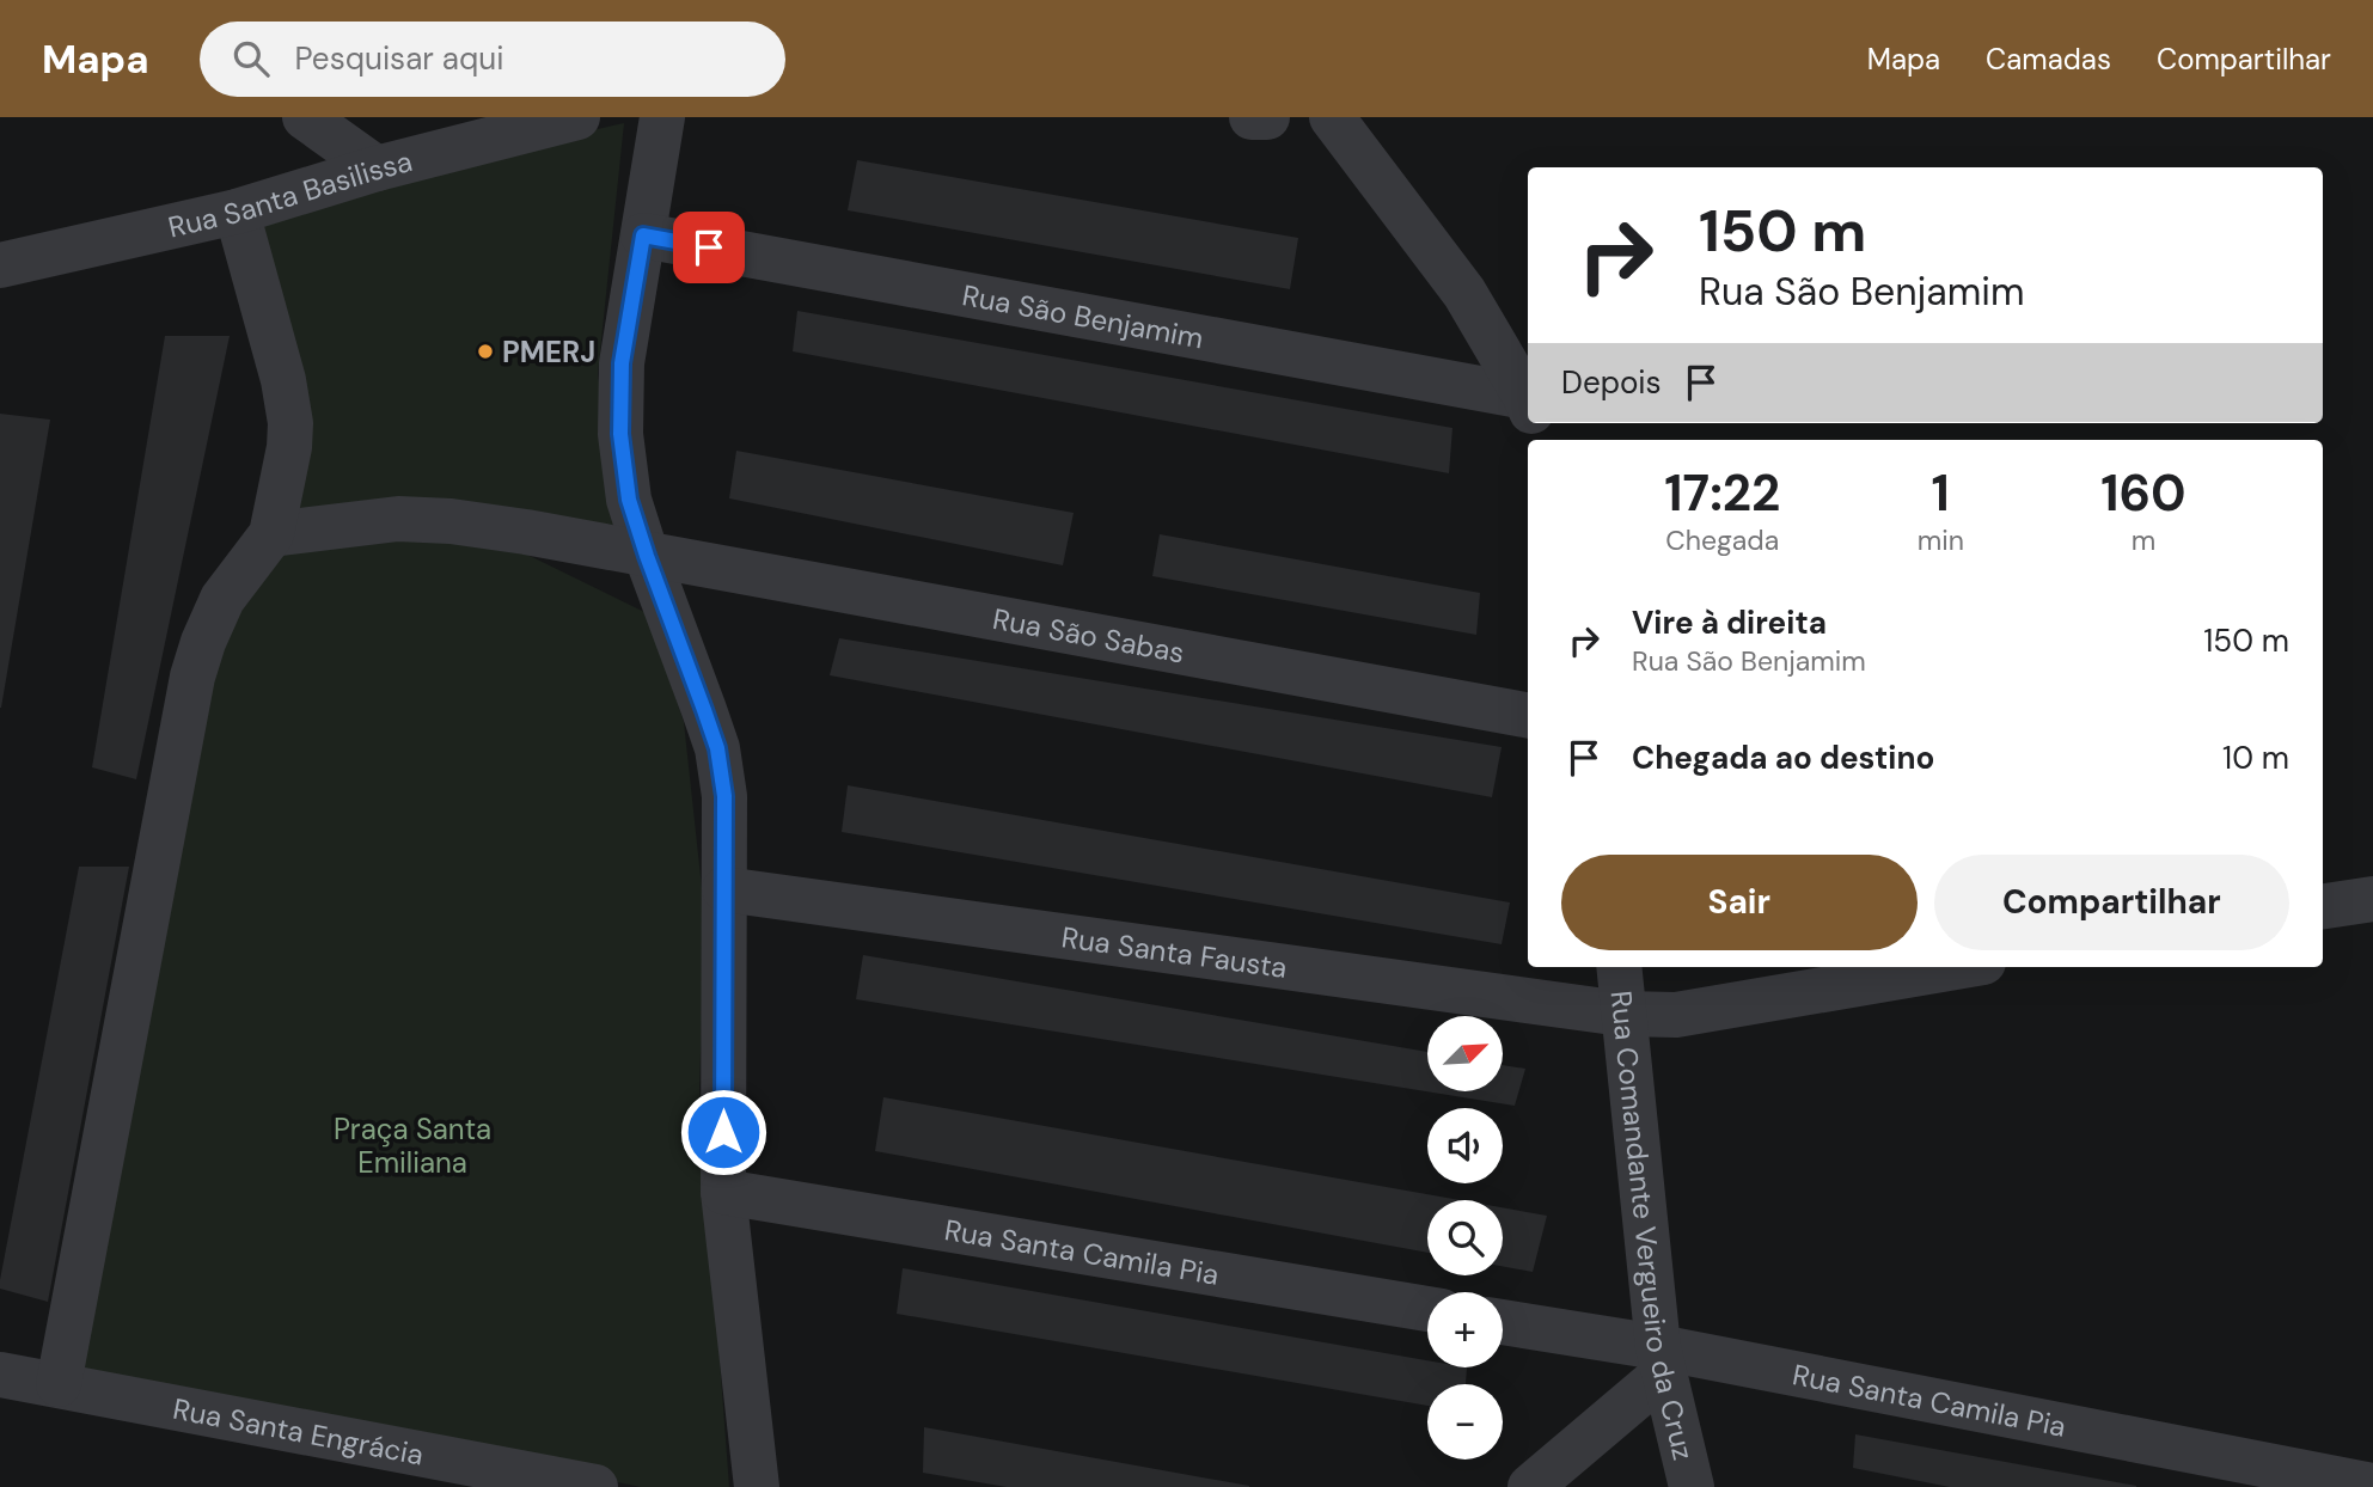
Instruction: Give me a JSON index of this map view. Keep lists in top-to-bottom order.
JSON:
{
  "streets": {
    "street": [
      "Rua Santa Basilissa",
      "Rua São Benjamim",
      "Rua São Sabas",
      "Rua Santa Fausta",
      "Rua Comandante Vergueiro da Cruz",
      "Rua Santa Camila Pia",
      "Rua Santa Engrácia"
    ]
  },
  "crossings": [
    ["Rua Santa Fausta", "Rua Comandante Vergueiro da Cruz"],
    ["Rua Comandante Vergueiro da Cruz", "Rua Santa Camila Pia"]
  ],
  "parks": ["Praça Santa Emiliana"],
  "places": ["PMERJ"],
  "north": "top right",
  "page": {
    "header": "Mapa",
    "search": "Pesquisar aqui",
    "nav": ["Mapa", "Camadas", "Compartilhar"],
    "turn": ["150 m", "Rua São Benjamim"],
    "then": "Depois",
    "eta": [
      "17:22",
      "Chegada",
      "1",
      "min",
      "160",
      "m"
    ],
    "list": [
      {
        "name": "Vire à direita",
        "note": "Rua São Benjamim",
        "value": "150 m"
      },
      {
        "name": "Chegada ao destino",
        "value": "10 m"
      }
    ],
    "buttons": ["Sair", "Compartilhar"],
    "map_buttons": ["+", "−"]
  }
}
